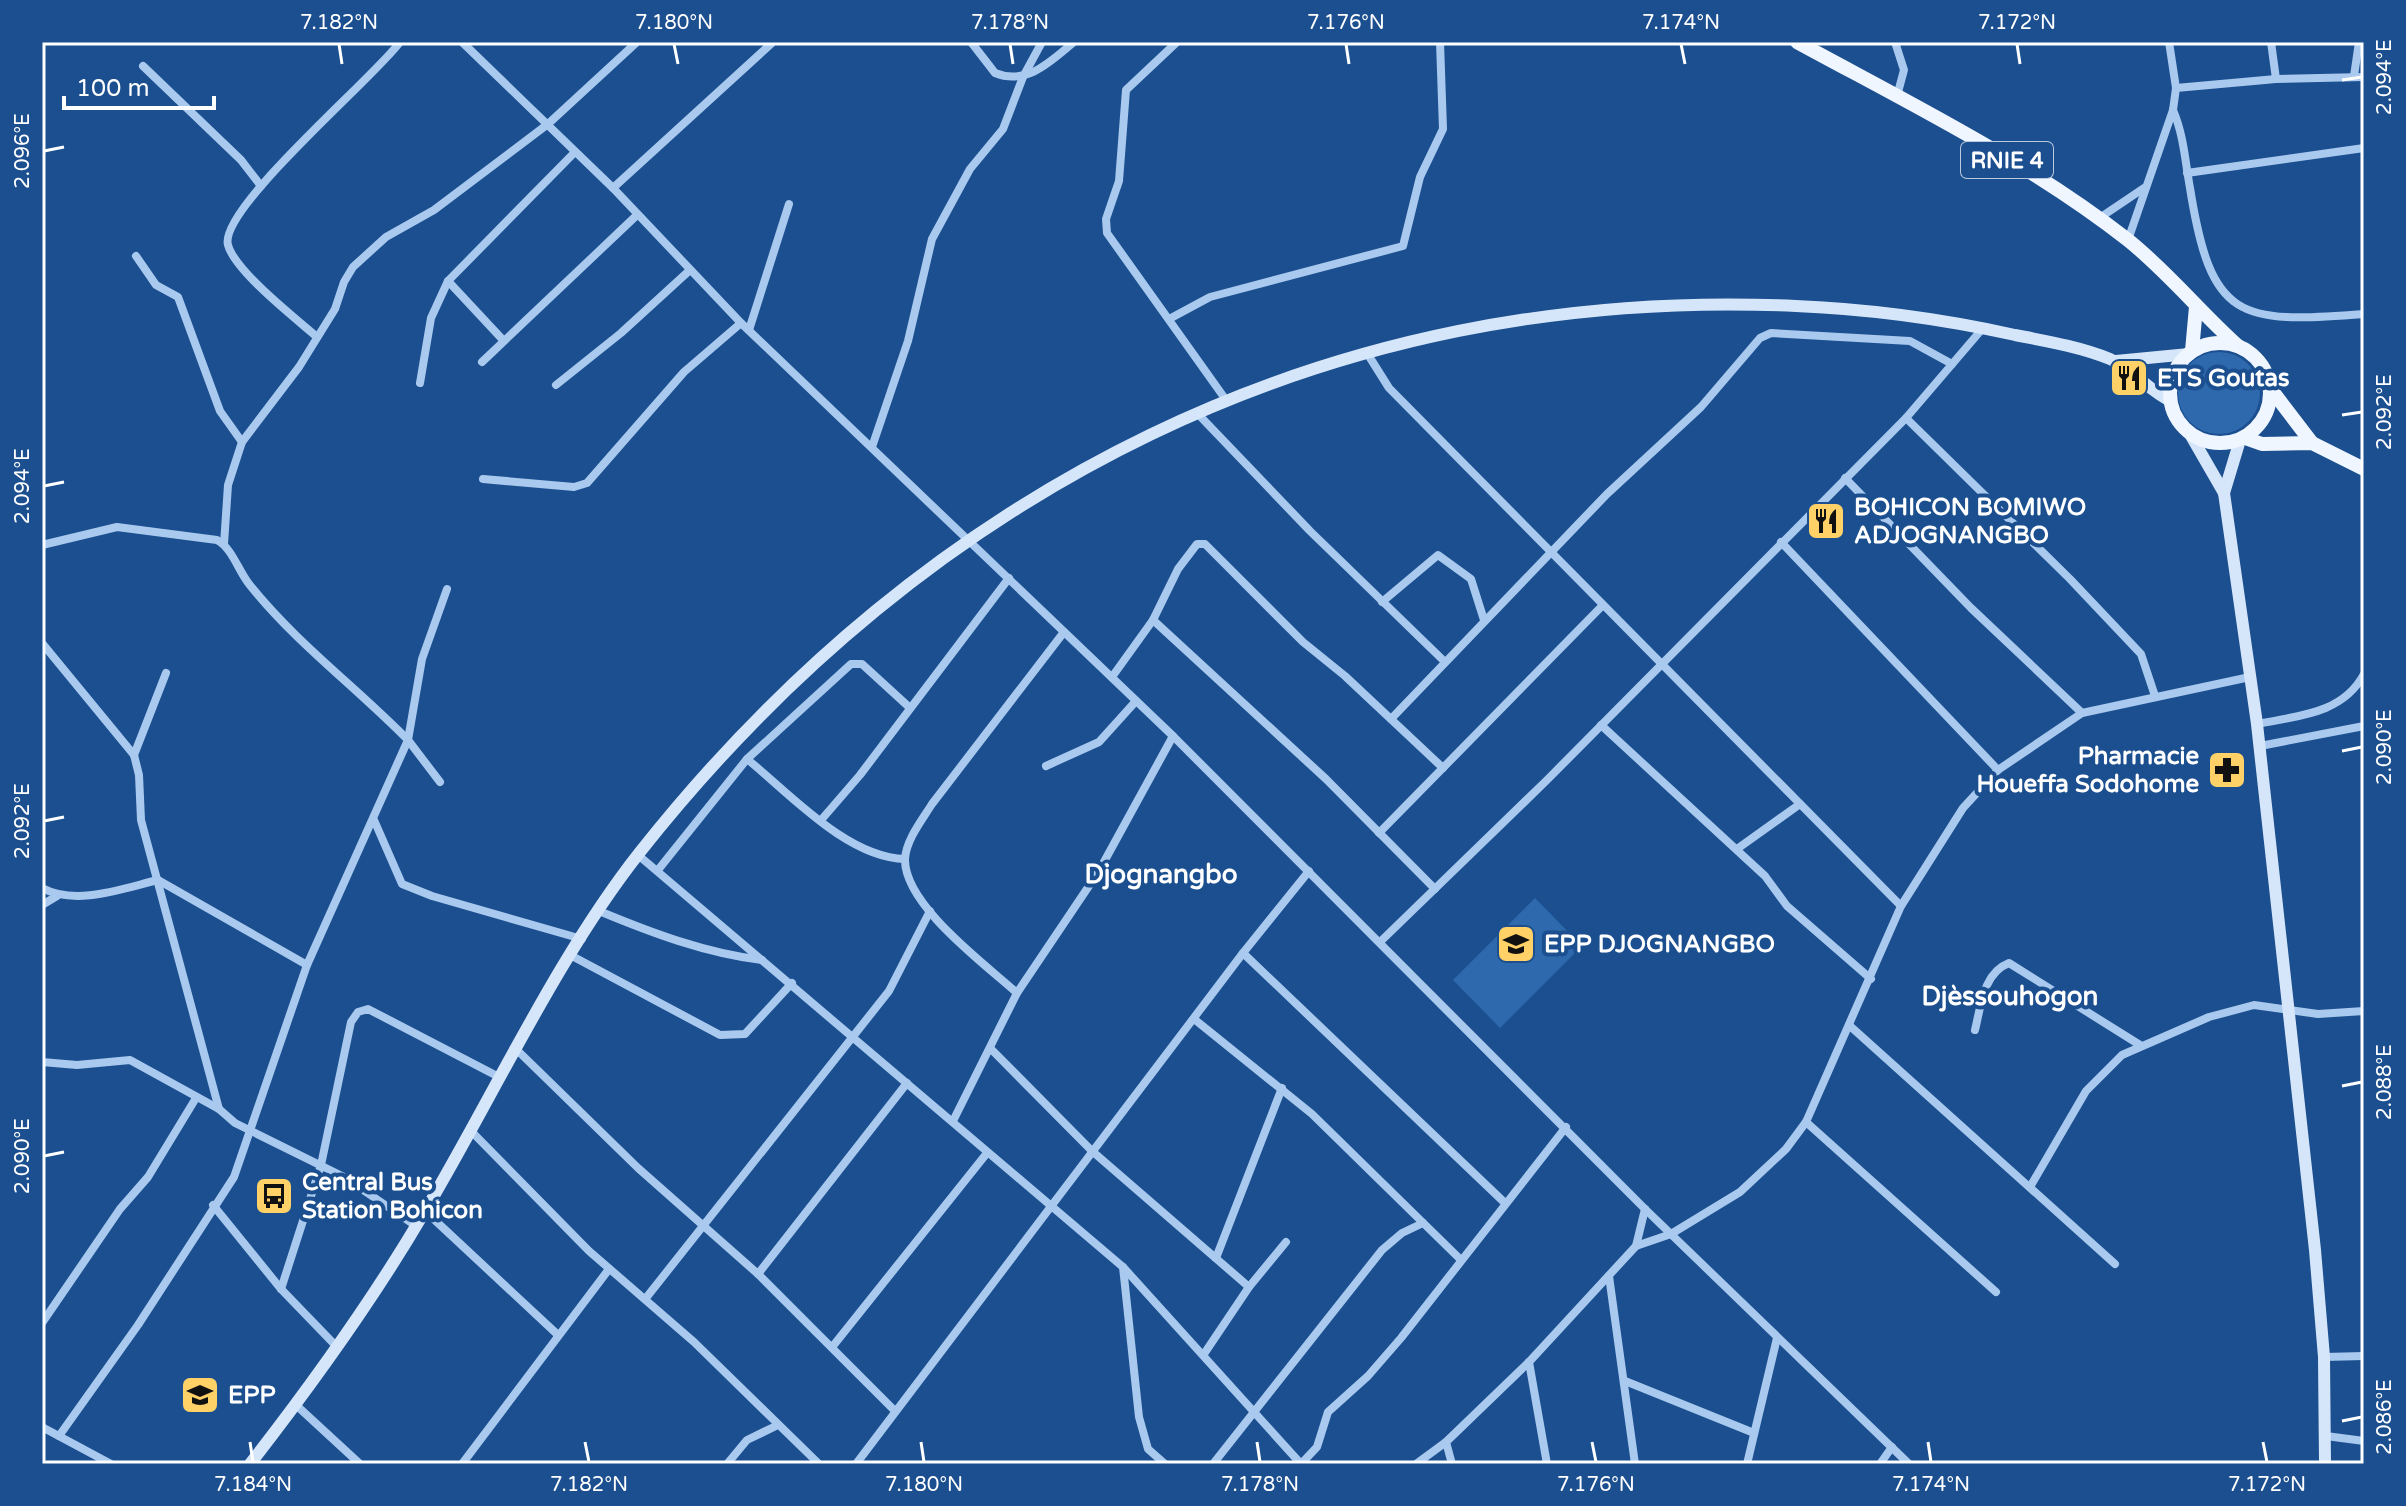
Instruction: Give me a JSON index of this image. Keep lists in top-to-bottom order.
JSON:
{
  "streets": {
    "main road": ["RNIE 4"]
  },
  "districts": ["Djognangbo", "Djèssouhogon"],
  "places": {
    "restaurant": ["ETS Goutas", "BOHICON BOMIWO ADJOGNANGBO"],
    "pharmacy": ["Pharmacie Houeffa Sodohome"],
    "school or university": ["EPP DJOGNANGBO", "EPP"],
    "bus stop": ["Central Bus Station Bohicon"]
  },
  "scale_bar": "100 m",
  "coordinates": [
    "7.182°N",
    "7.180°N",
    "7.178°N",
    "7.176°N",
    "7.174°N",
    "7.172°N",
    "2.094°E",
    "2.096°E",
    "2.092°E",
    "2.090°E",
    "2.088°E",
    "2.086°E",
    "7.184°N"
  ]
}
